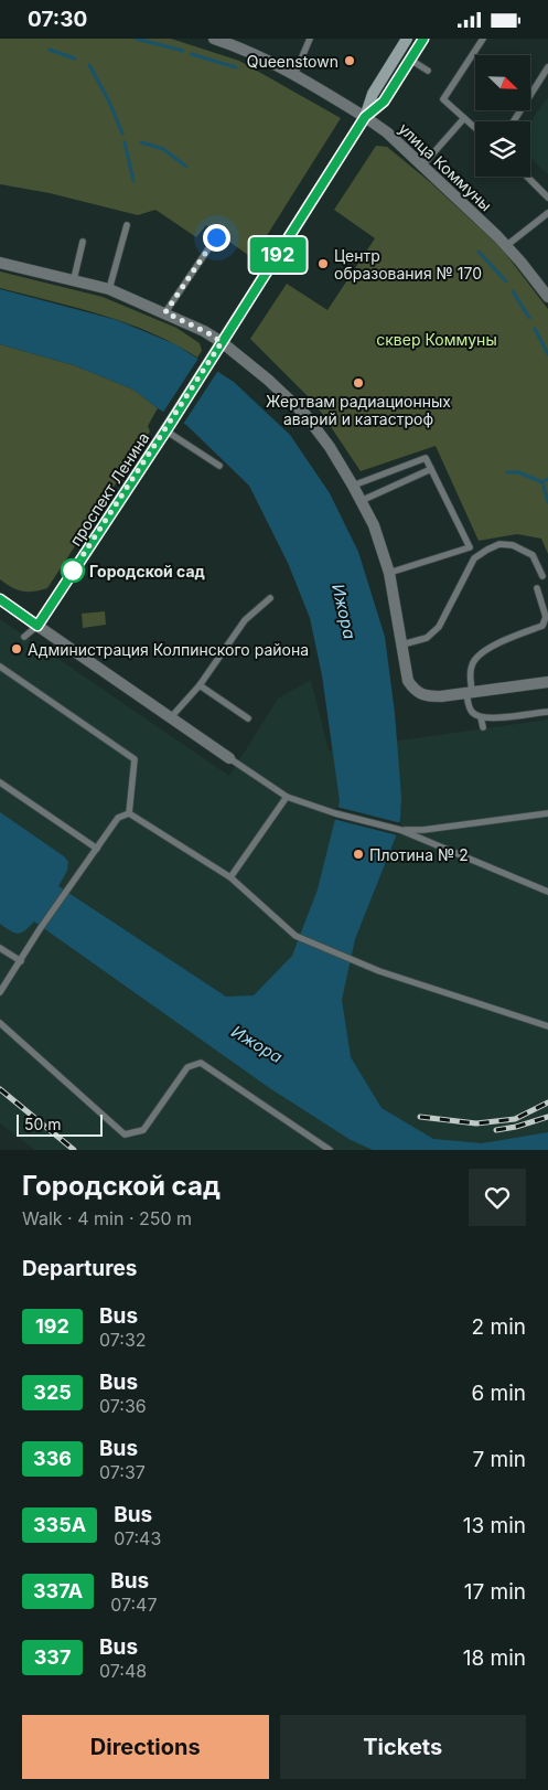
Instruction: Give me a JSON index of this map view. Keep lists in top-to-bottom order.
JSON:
{
  "streets": {
    "main road": ["проспект Ленина"],
    "street": ["улица Коммуны"]
  },
  "water": ["Ижора"],
  "parks": ["сквер Коммуны"],
  "places": [
    "Queenstown",
    "Центр образования № 170",
    "Жертвам радиационных аварий и катастроф",
    "Городской сад",
    "Администрация Колпинского района",
    "Плотина № 2"
  ],
  "lines": ["bus line 192"],
  "scale_bar": "50 m",
  "north": "bottom right",
  "page": {
    "status": "07:30",
    "on_map": "192",
    "scale": "50 m",
    "heading": [
      ["Городской сад", "Walk · 4 min · 250 m"],
      "Departures"
    ],
    "list": [
      {
        "mark": "192",
        "name": "Bus",
        "note": "07:32",
        "value": "2 min"
      },
      {
        "mark": "325",
        "name": "Bus",
        "note": "07:36",
        "value": "6 min"
      },
      {
        "mark": "336",
        "name": "Bus",
        "note": "07:37",
        "value": "7 min"
      },
      {
        "mark": "335А",
        "name": "Bus",
        "note": "07:43",
        "value": "13 min"
      },
      {
        "mark": "337А",
        "name": "Bus",
        "note": "07:47",
        "value": "17 min"
      },
      {
        "mark": "337",
        "name": "Bus",
        "note": "07:48",
        "value": "18 min"
      }
    ],
    "buttons": ["Directions", "Tickets"]
  }
}
